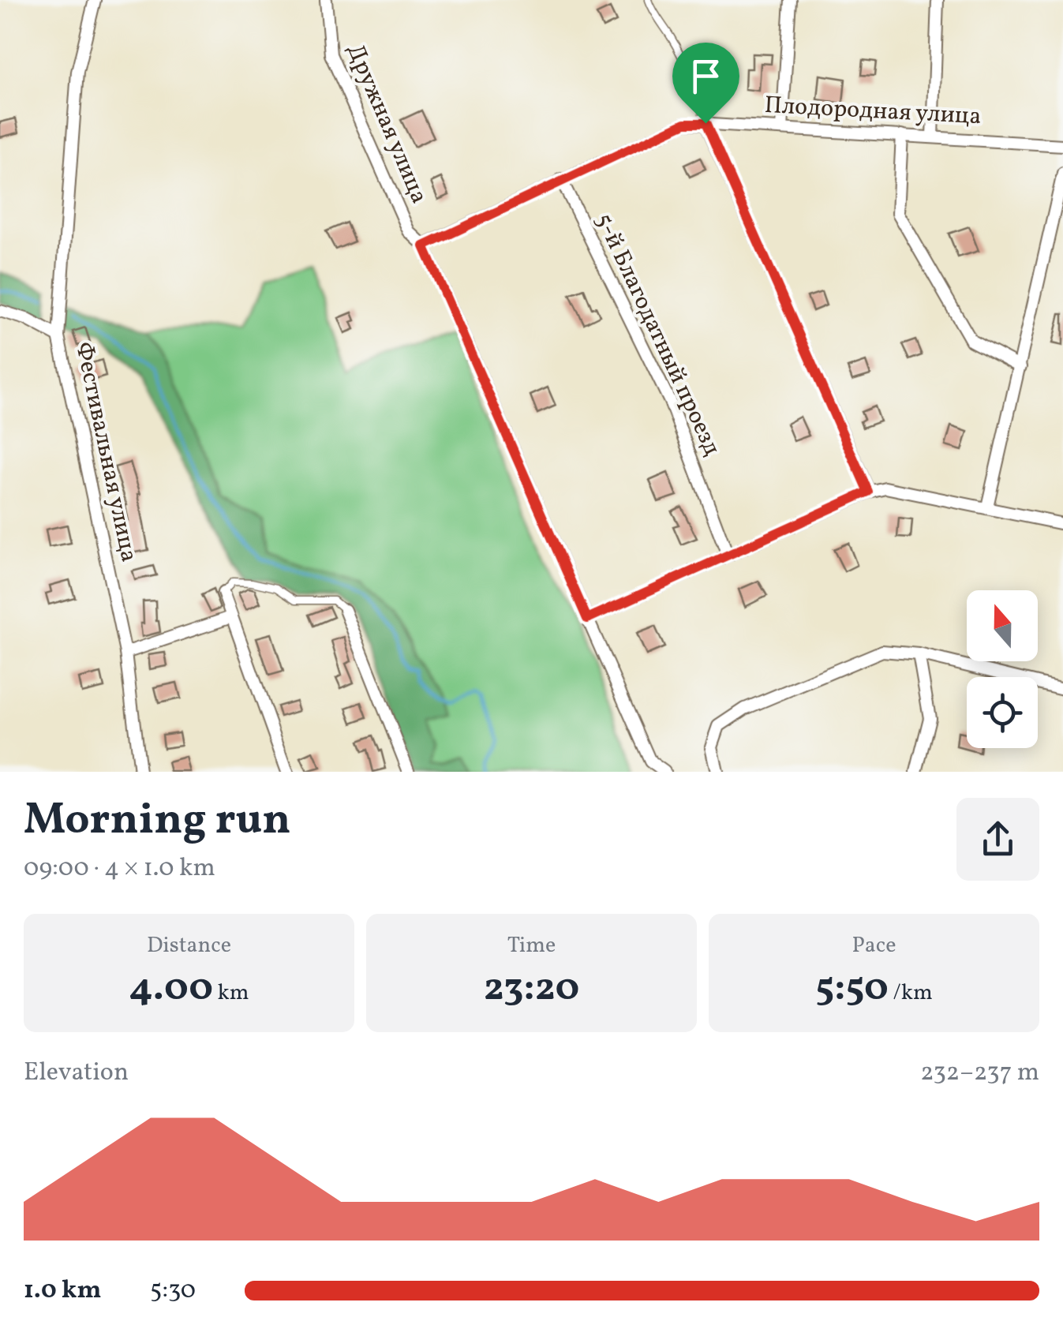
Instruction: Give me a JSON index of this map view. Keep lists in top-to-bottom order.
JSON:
{
  "streets": {
    "street": [
      "Плодородная улица",
      "Дружная улица",
      "5-й Благодатный проезд",
      "Фестивальная улица"
    ]
  },
  "crossings": [
    ["Плодородная улица", "Дружная улица"],
    ["Плодородная улица", "5-й Благодатный проезд"]
  ],
  "north": "top",
  "page": {
    "heading": ["Morning run", "09:00 · 4 × 1.0 km"],
    "stats": [
      ["Distance", "4.00 km"],
      ["Time", "23:20"],
      ["Pace", "5:50 /km"]
    ],
    "chart": ["Elevation", "232–237 m"],
    "list": [
      {
        "name": "1.0 km",
        "note": "5:30"
      }
    ]
  }
}
